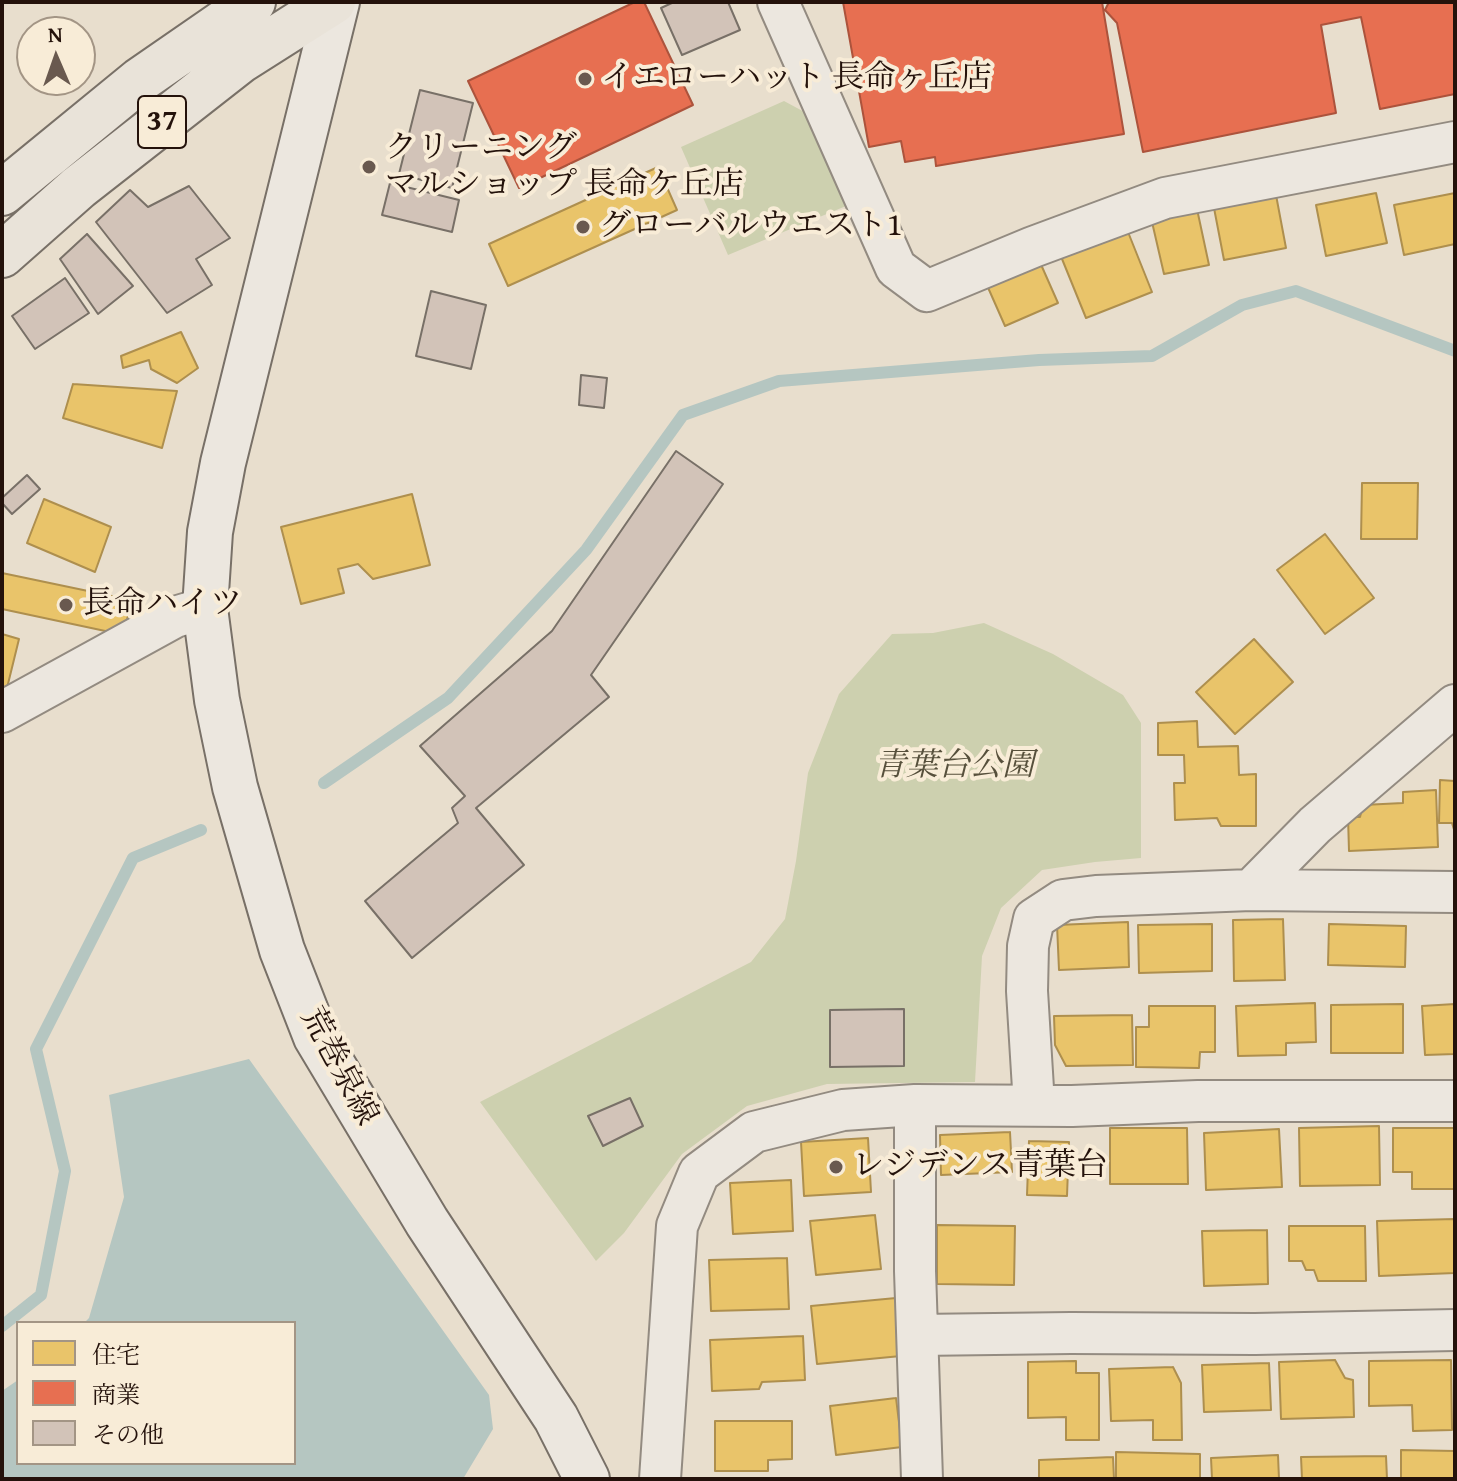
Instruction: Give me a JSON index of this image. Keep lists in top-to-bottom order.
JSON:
{
  "streets": {
    "main road": ["37"],
    "street": ["荒巻泉線"]
  },
  "crossings": [
    ["37", "荒巻泉線"]
  ],
  "parks": ["青葉台公園"],
  "places": [
    "イエローハット 長命ヶ丘店",
    "クリーニング マルショップ 長命ケ丘店",
    "グローバルウエスト1",
    "長命ハイツ",
    "レジデンス青葉台"
  ],
  "legend": ["住宅", "商業", "その他"],
  "north": "top"
}
